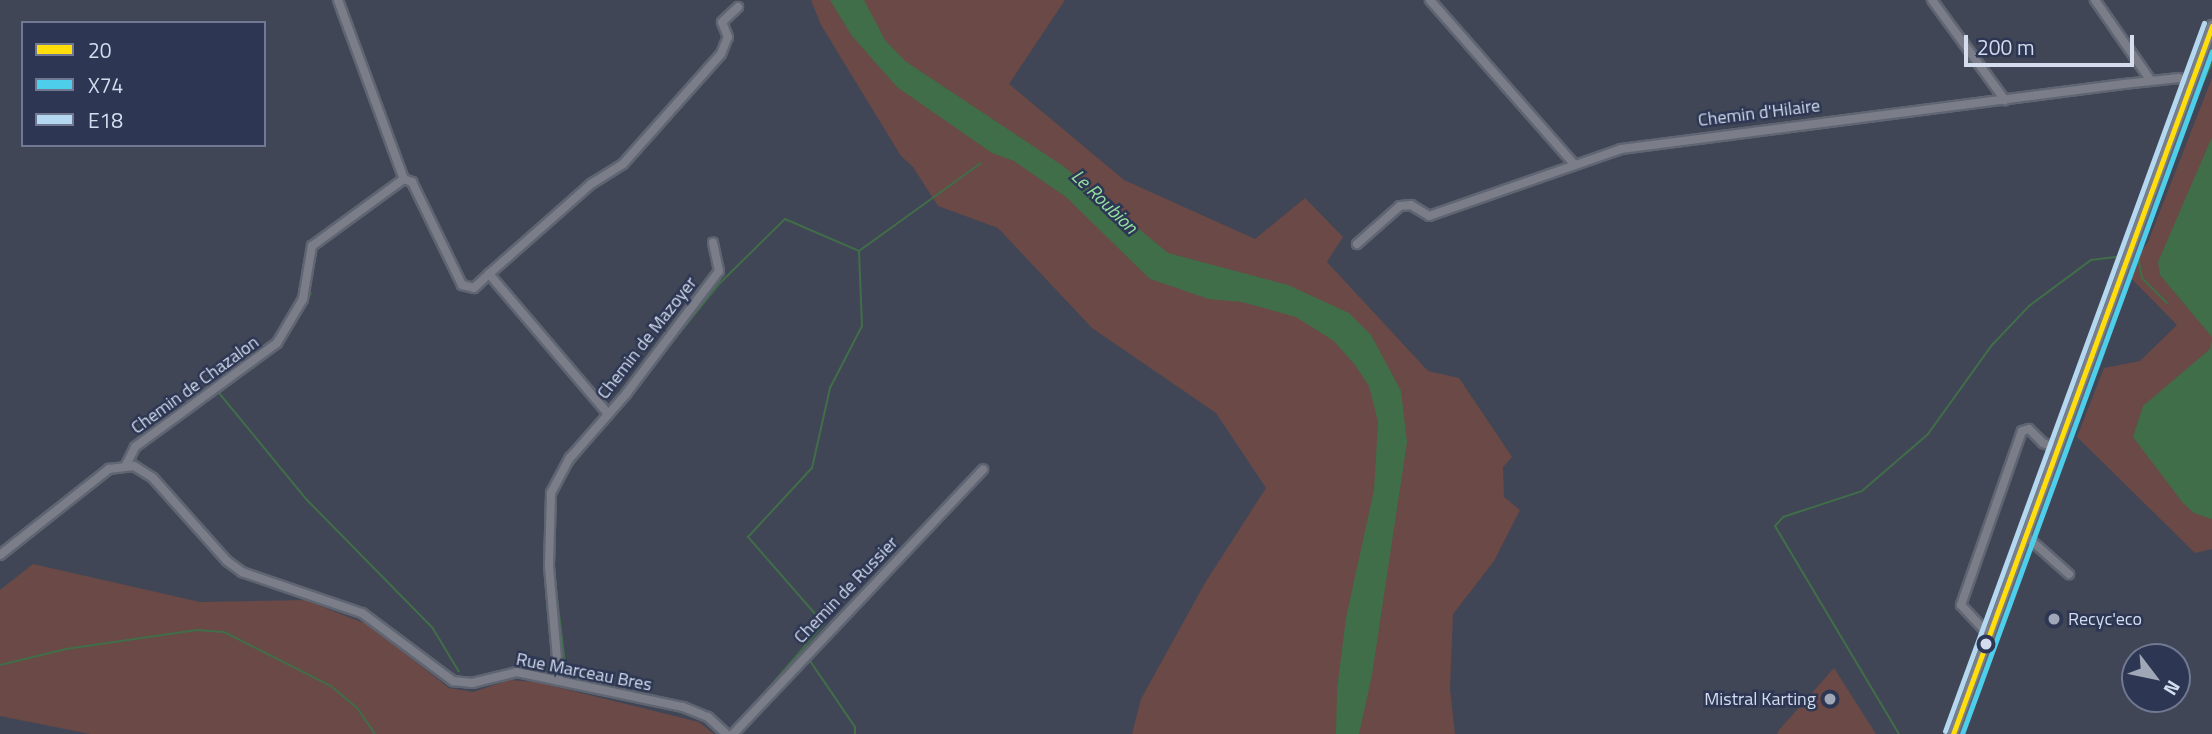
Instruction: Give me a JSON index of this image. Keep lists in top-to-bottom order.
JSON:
{
  "streets": {
    "street": [
      "Chemin d'Hilaire",
      "Chemin de Mazoyer",
      "Chemin de Chazalon",
      "Chemin de Russier",
      "Rue Marceau Bres"
    ]
  },
  "crossings": [
    ["Chemin de Mazoyer", "Rue Marceau Bres"],
    ["Chemin de Chazalon", "Rue Marceau Bres"]
  ],
  "water": ["Le Roubion"],
  "places": ["Recyc'eco", "Mistral Karting"],
  "lines": ["transit line E18", "transit line 20", "transit line X74"],
  "legend": ["20", "X74", "E18"],
  "scale_bar": "200 m",
  "north": "bottom right"
}
